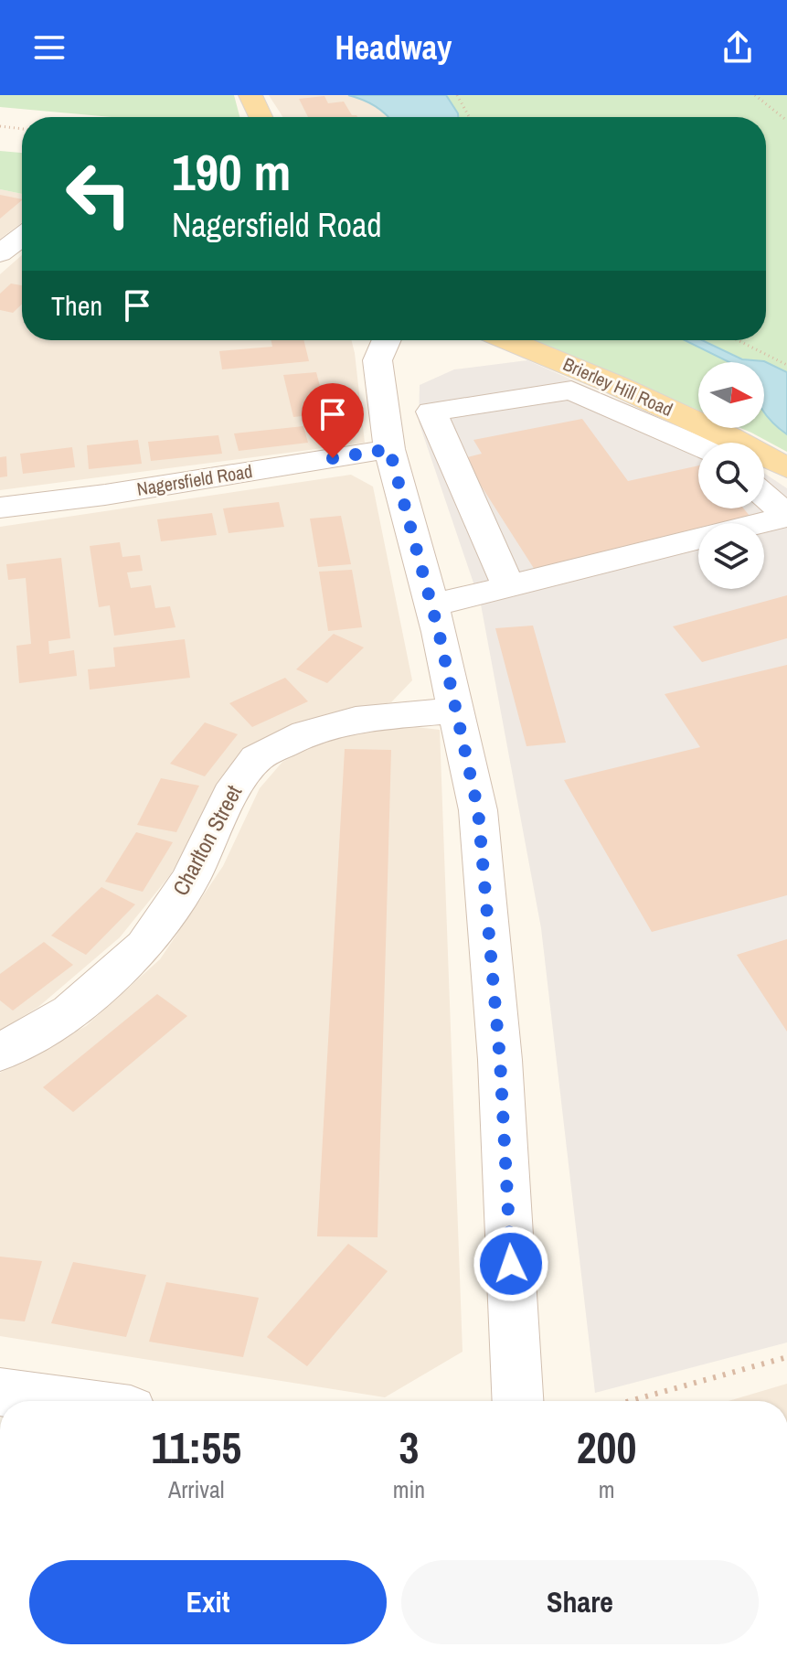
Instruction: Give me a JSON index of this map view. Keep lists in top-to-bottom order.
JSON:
{
  "streets": {
    "main road": ["Brierley Hill Road"],
    "street": ["Nagersfield Road", "Charlton Street"]
  },
  "north": "right",
  "page": {
    "header": "Headway",
    "turn": ["190 m", "Nagersfield Road"],
    "then": "Then",
    "eta": [
      "11:55",
      "Arrival",
      "3",
      "min",
      "200",
      "m"
    ],
    "buttons": ["Exit", "Share"]
  }
}
